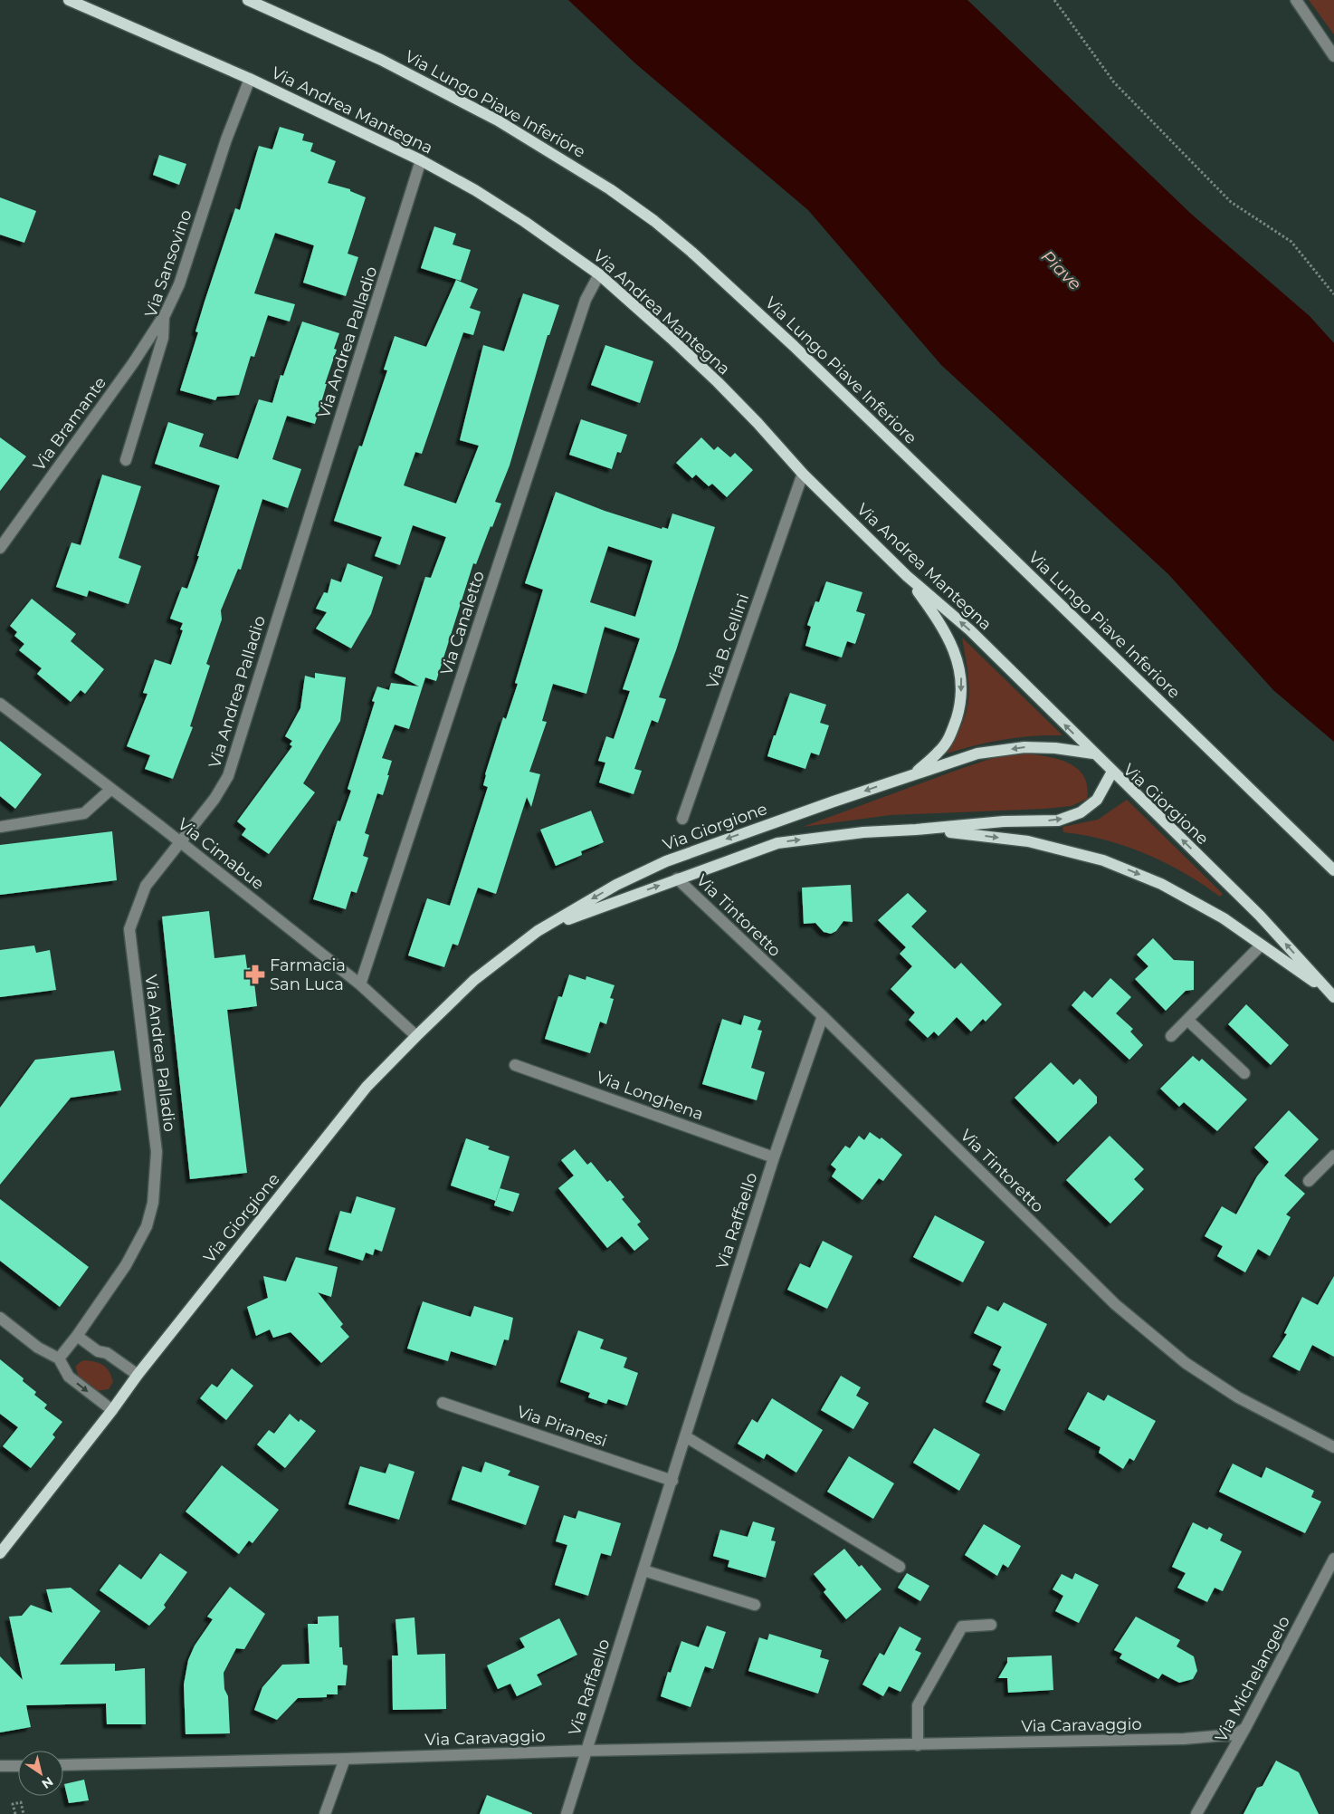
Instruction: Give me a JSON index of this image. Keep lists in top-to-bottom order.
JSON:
{
  "streets": {
    "main road": ["Via Lungo Piave Inferiore", "Via Andrea Mantegna", "Via Giorgione"],
    "street": [
      "Via Sansovino",
      "Via Andrea Palladio",
      "Via Bramante",
      "Via Canaletto",
      "Via B. Cellini",
      "Via Cimabue",
      "Via Tintoretto",
      "Via Longhena",
      "Via Raffaello",
      "Via Piranesi",
      "Via Michelangelo",
      "Via Caravaggio"
    ]
  },
  "crossings": [
    ["Via Andrea Mantegna", "Via Sansovino"],
    ["Via Andrea Mantegna", "Via Andrea Palladio"],
    ["Via Andrea Mantegna", "Via Canaletto"],
    ["Via Andrea Mantegna", "Via B. Cellini"],
    ["Via Andrea Mantegna", "Via Giorgione"],
    ["Via Sansovino", "Via Bramante"],
    ["Via Andrea Palladio", "Via Cimabue"],
    ["Via Canaletto", "Via Cimabue"],
    ["Via Giorgione", "Via Cimabue"],
    ["Via Giorgione", "Via Tintoretto"],
    ["Via Tintoretto", "Via Raffaello"],
    ["Via Longhena", "Via Raffaello"],
    ["Via Raffaello", "Via Piranesi"],
    ["Via Raffaello", "Via Caravaggio"],
    ["Via Michelangelo", "Via Caravaggio"]
  ],
  "water": ["Piave"],
  "places": {
    "pharmacy": ["Farmacia San Luca"]
  },
  "north": "bottom right"
}
